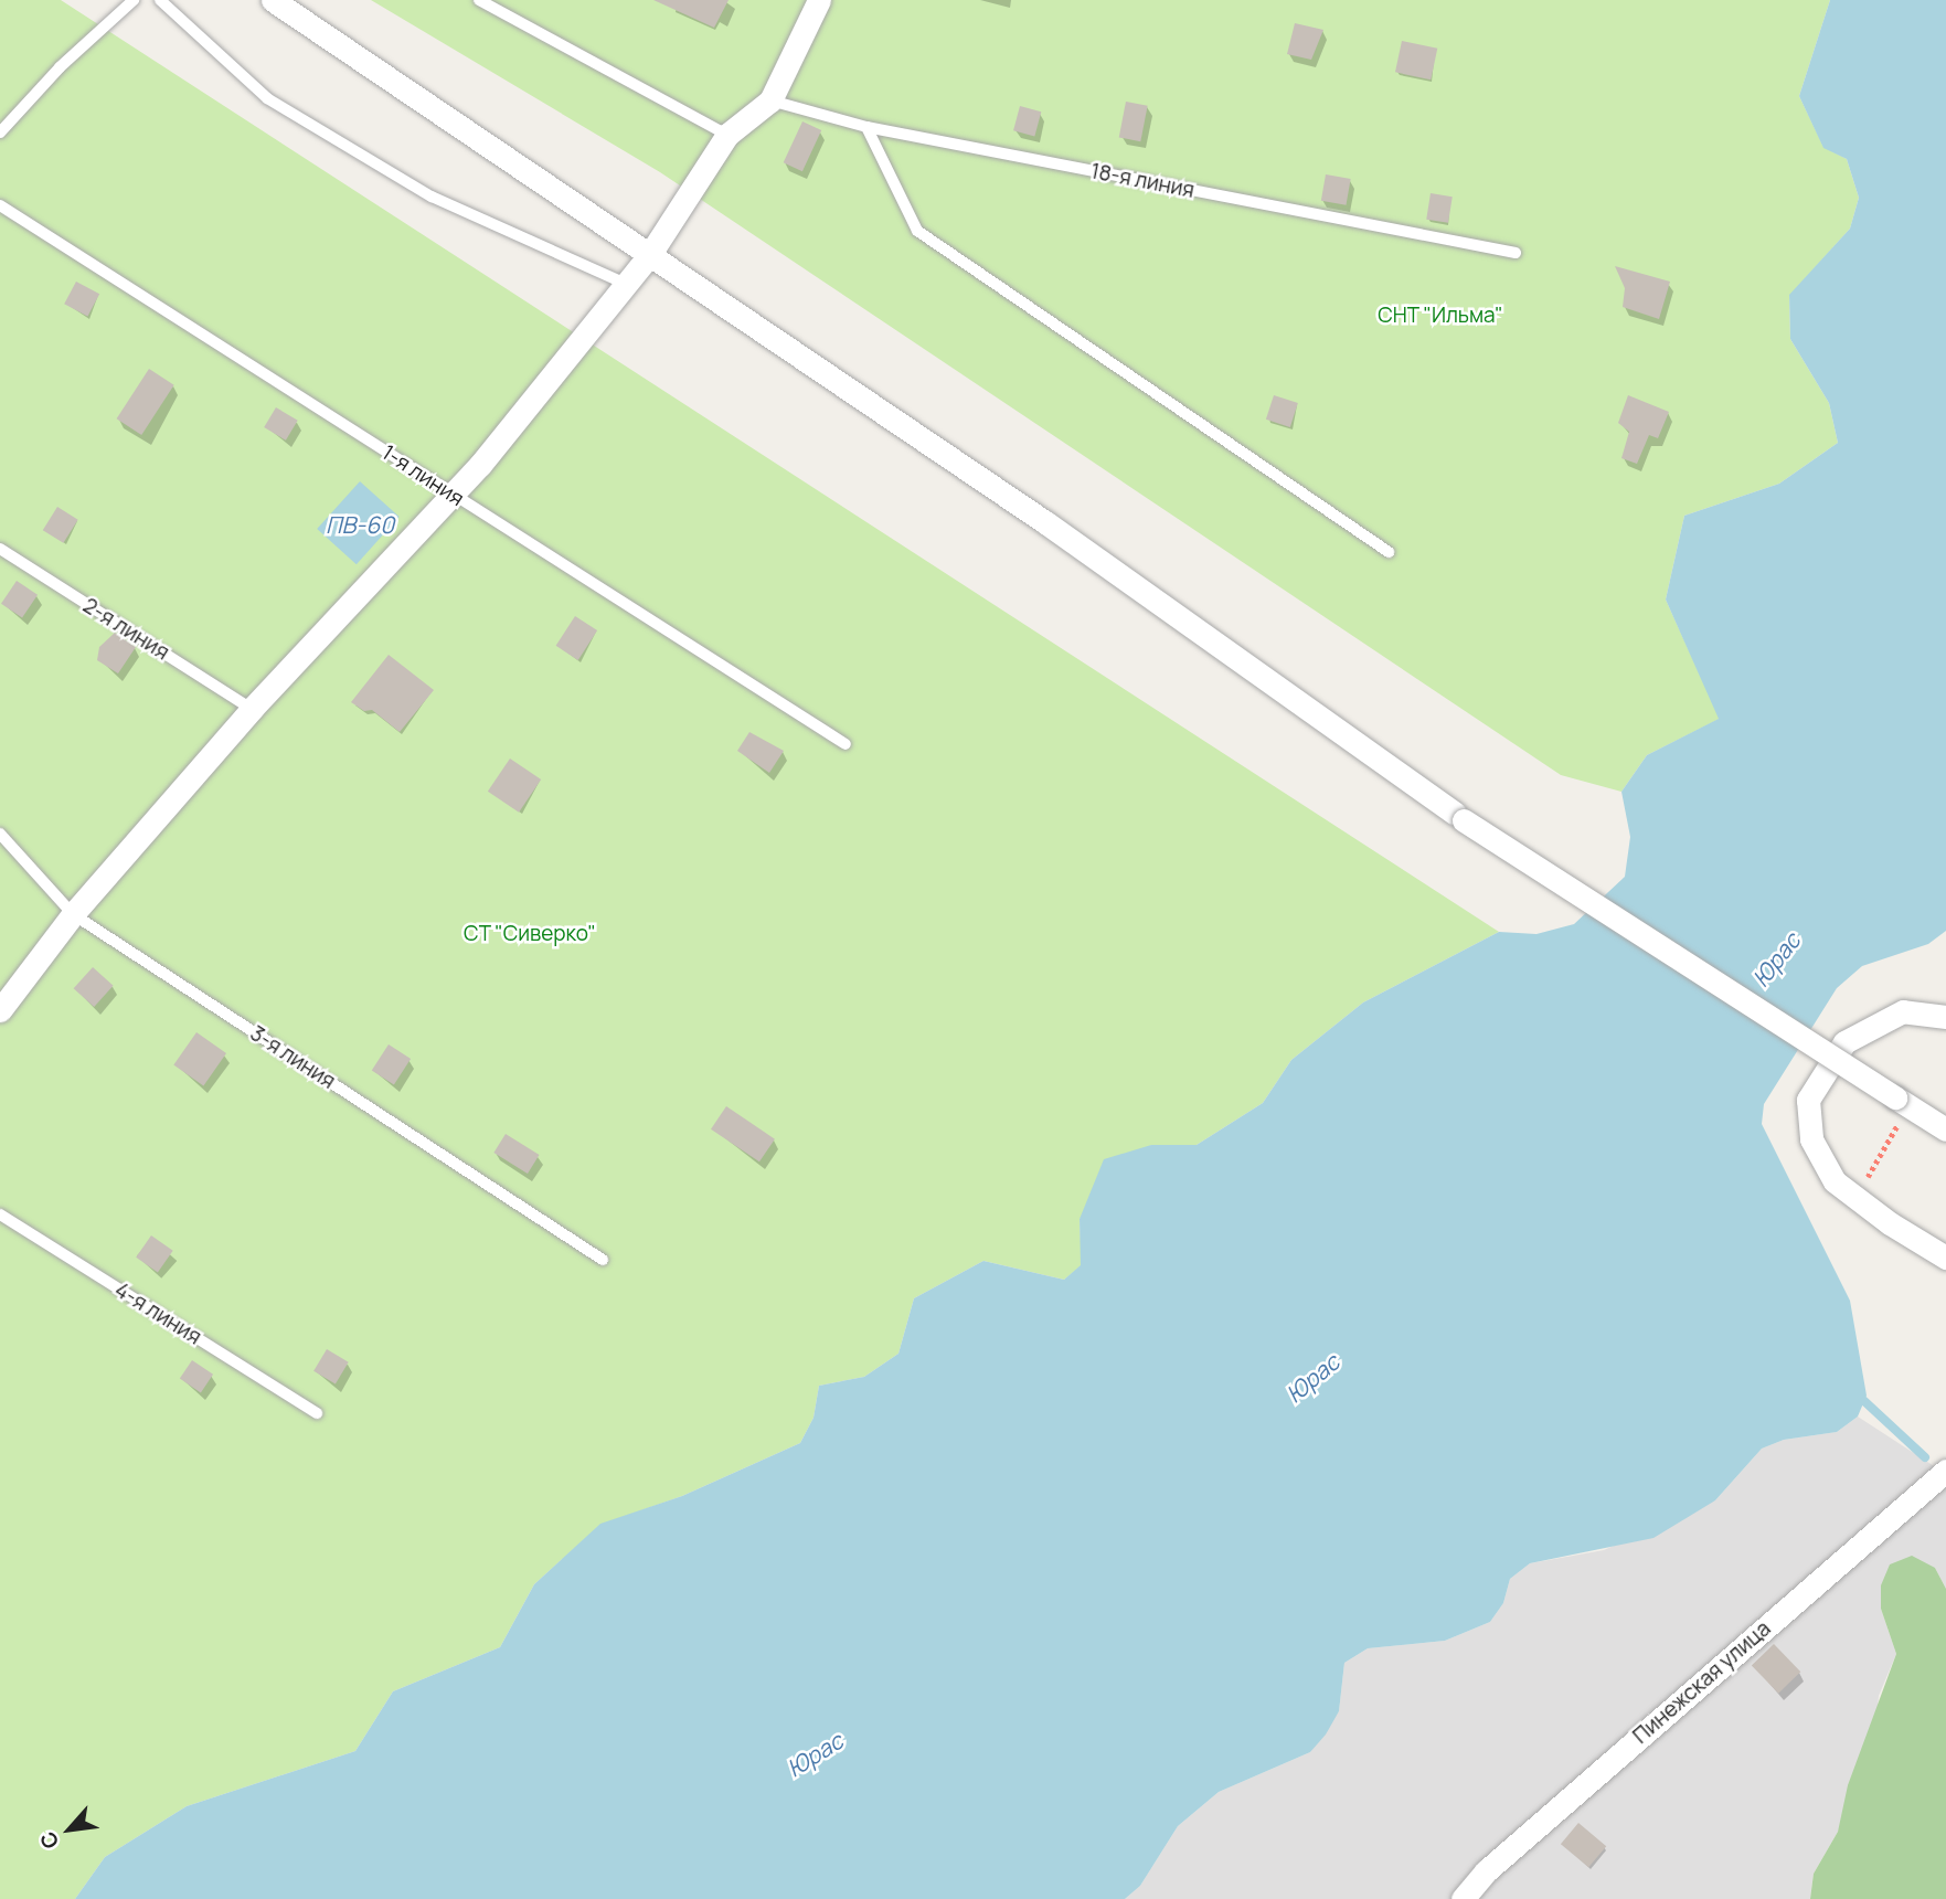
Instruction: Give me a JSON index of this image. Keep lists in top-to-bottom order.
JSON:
{
  "streets": {
    "street": ["Пинежская улица"],
    "lane": [
      "18-я линия",
      "1-я линия",
      "2-я линия",
      "3-я линия",
      "4-я линия"
    ]
  },
  "water": ["ПВ-60", "Юрас"],
  "parks": ["СНТ \"Ильма\"", "СТ \"Сиверко\""],
  "north": "bottom left"
}
